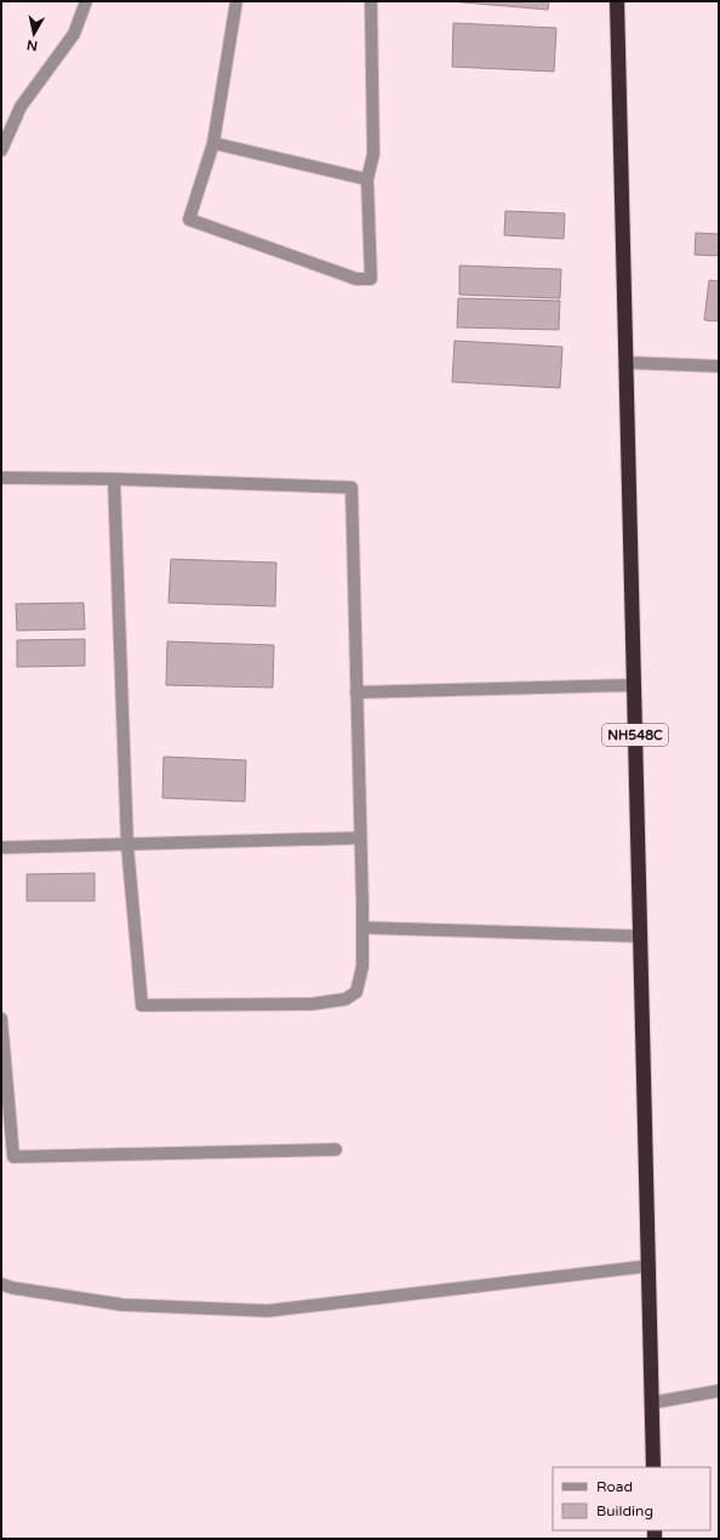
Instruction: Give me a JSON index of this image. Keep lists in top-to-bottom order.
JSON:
{
  "streets": {
    "highway": ["NH548C"]
  },
  "legend": ["Road", "Building"],
  "north": "bottom"
}
